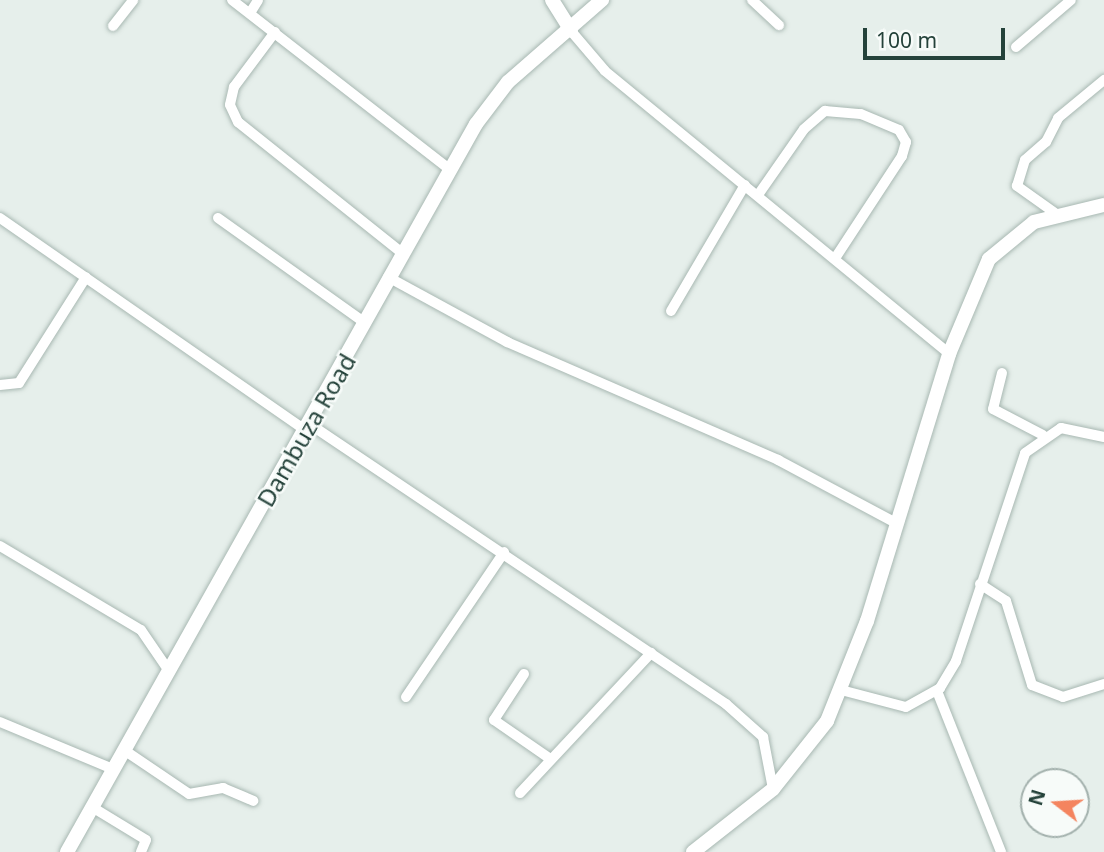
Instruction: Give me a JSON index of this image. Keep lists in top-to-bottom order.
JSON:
{
  "streets": {
    "street": ["Dambuza Road"]
  },
  "scale_bar": "100 m",
  "north": "left"
}
